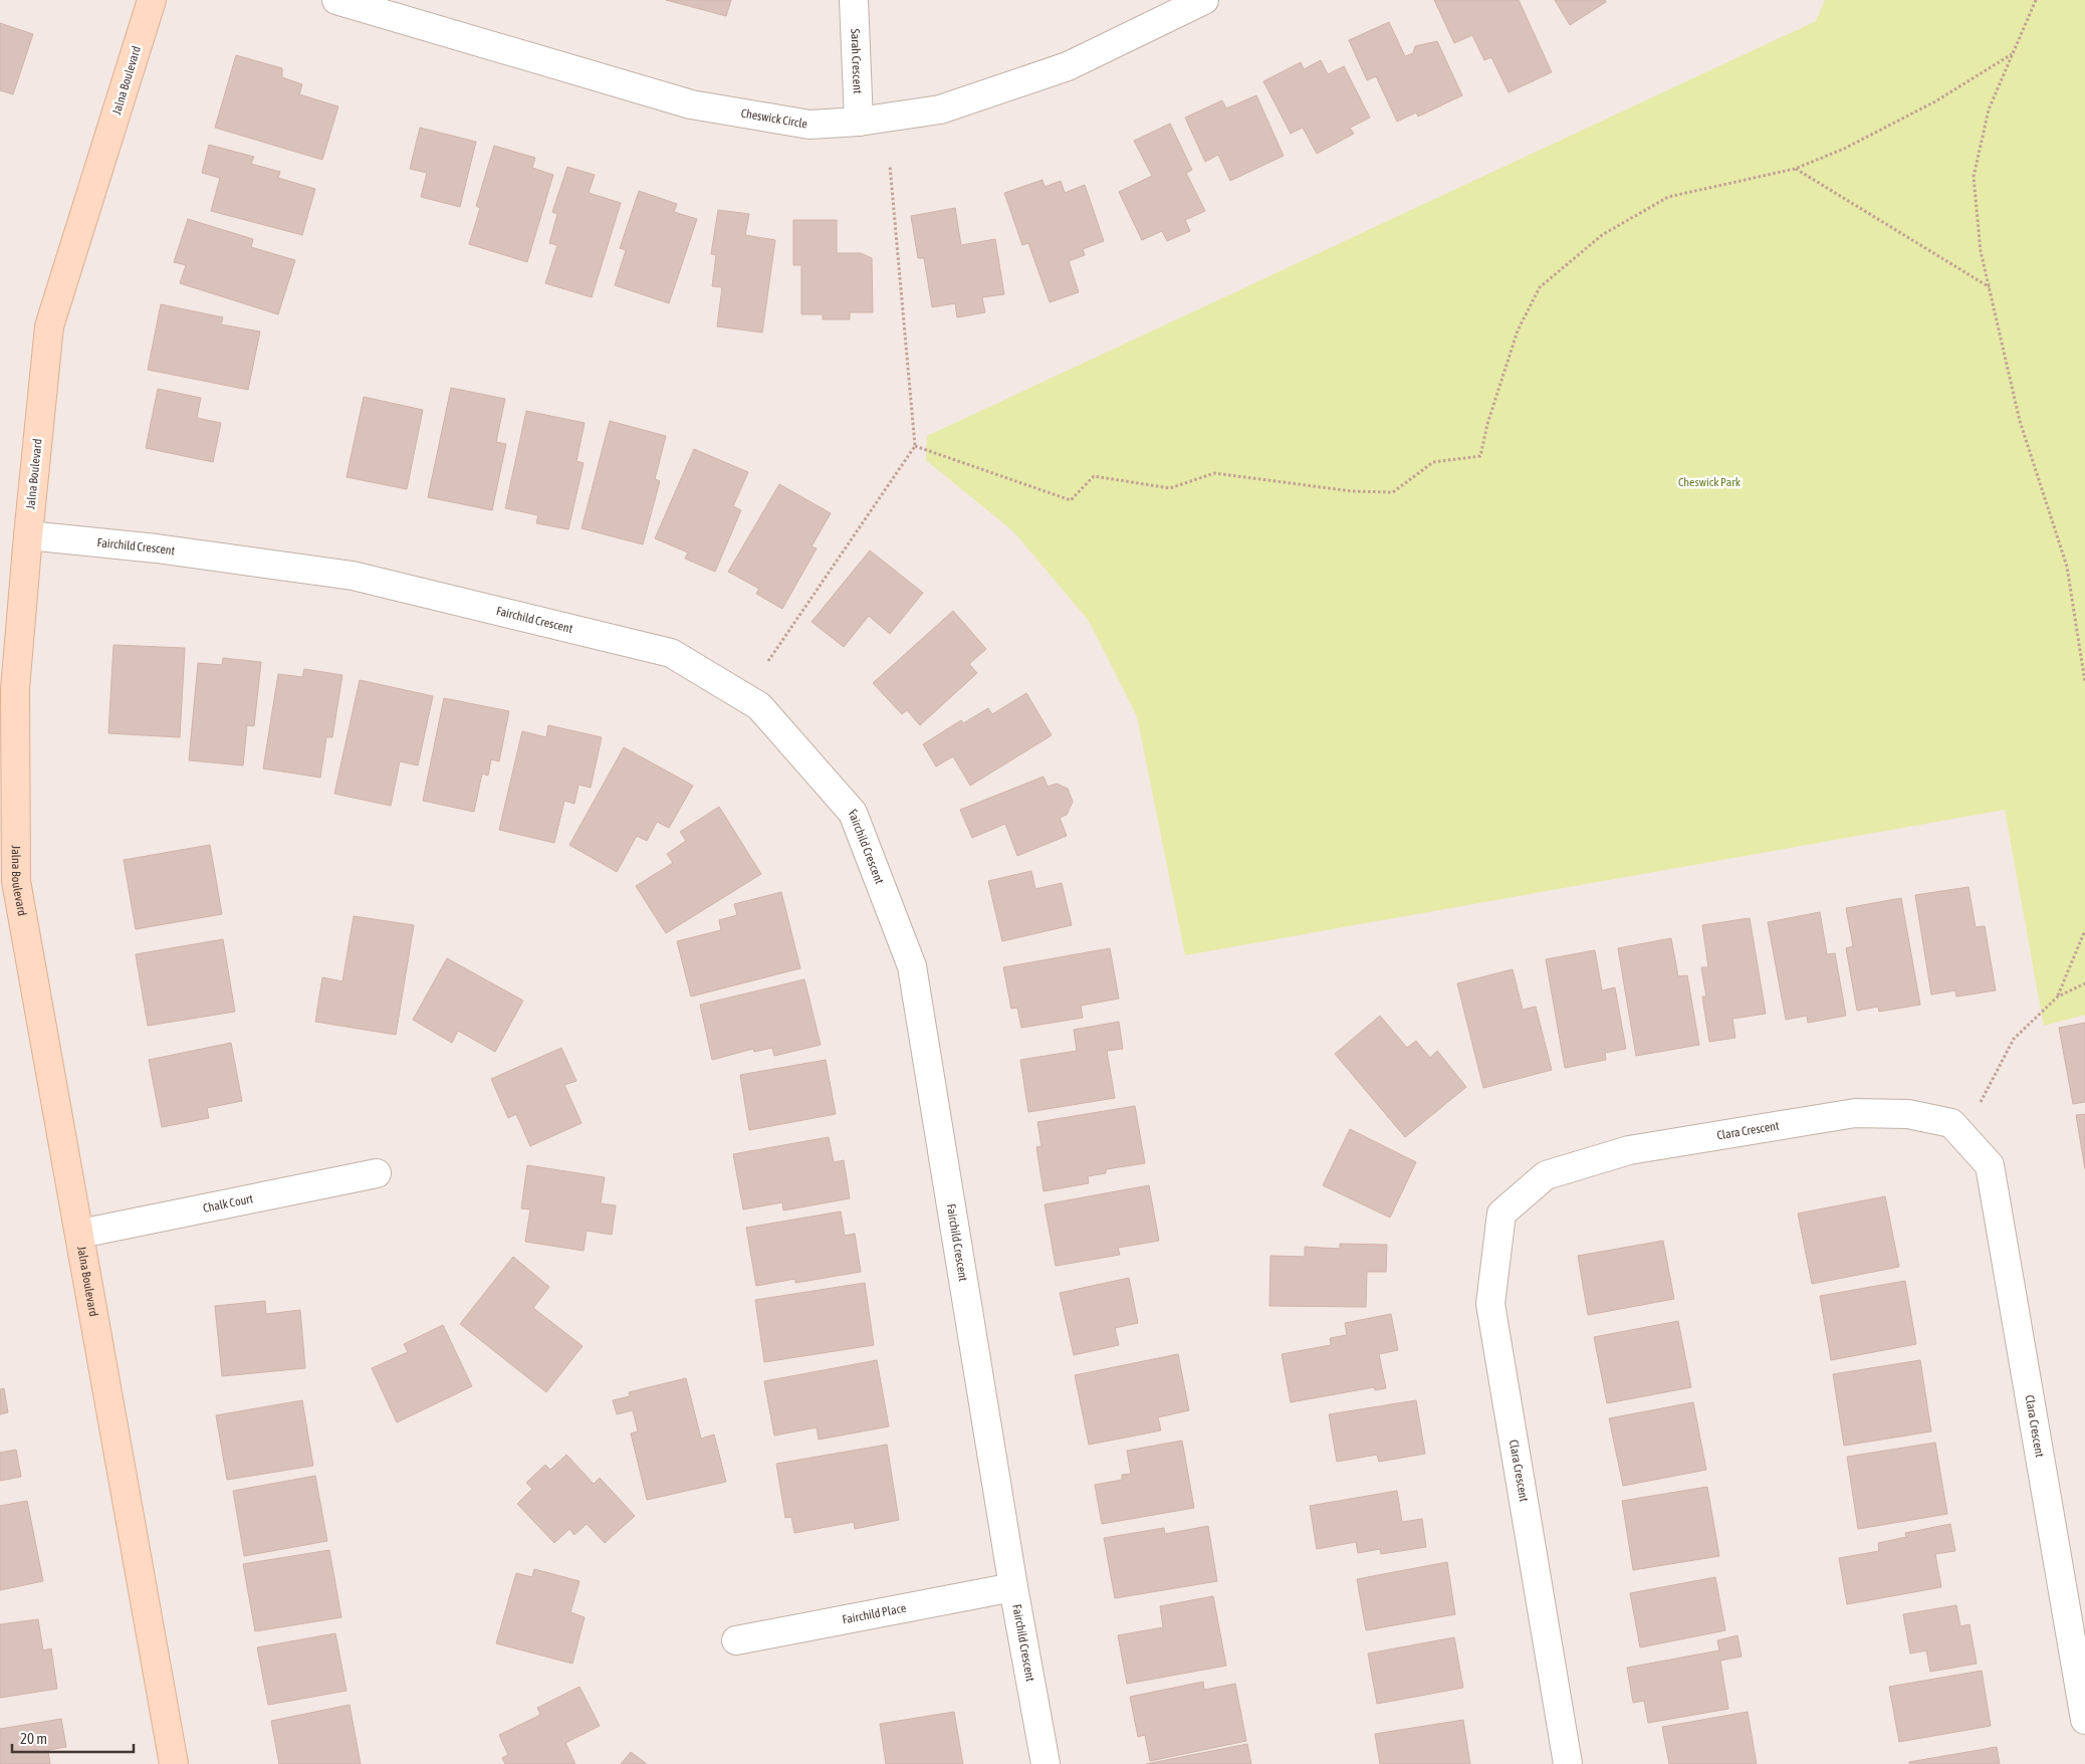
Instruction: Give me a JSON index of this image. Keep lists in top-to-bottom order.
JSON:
{
  "streets": {
    "street": [
      "Sarah Crescent",
      "Jalna Boulevard",
      "Cheswick Circle",
      "Fairchild Crescent",
      "Clara Crescent",
      "Chalk Court",
      "Fairchild Place"
    ]
  },
  "crossings": [
    ["Sarah Crescent", "Cheswick Circle"],
    ["Jalna Boulevard", "Fairchild Crescent"],
    ["Jalna Boulevard", "Chalk Court"],
    ["Fairchild Crescent", "Fairchild Place"]
  ],
  "parks": ["Cheswick Park"],
  "scale_bar": "20 m"
}
